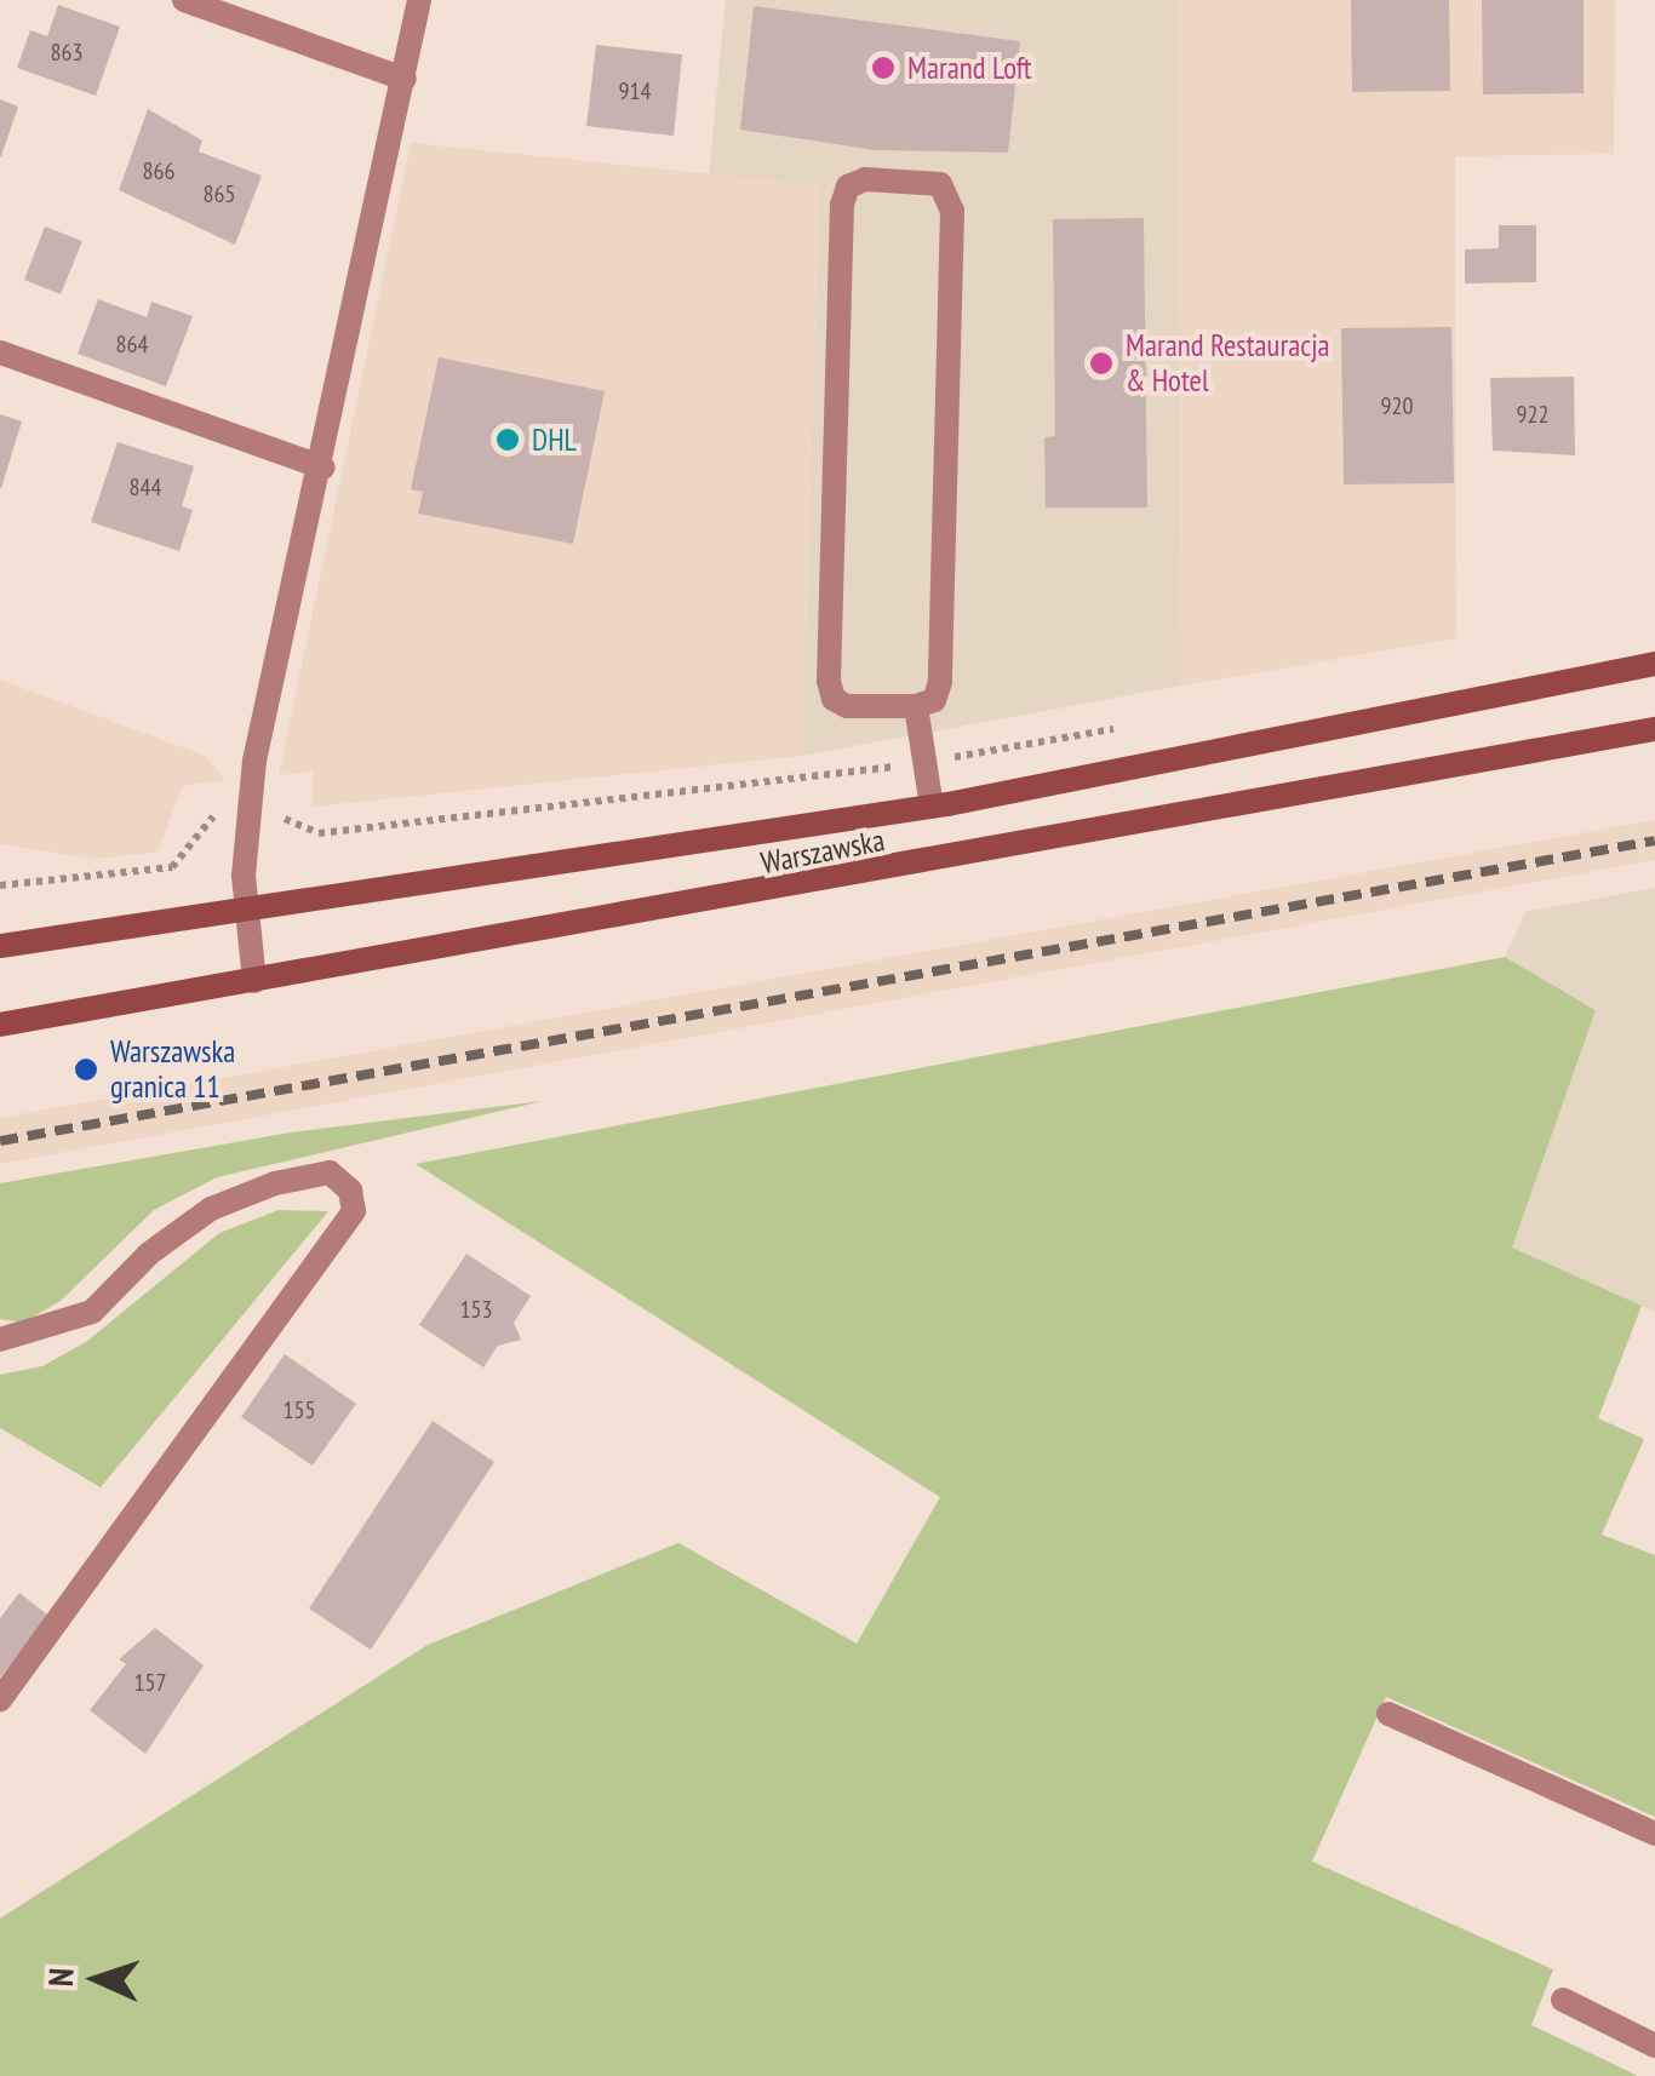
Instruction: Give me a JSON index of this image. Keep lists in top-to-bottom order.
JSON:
{
  "streets": {
    "main road": ["Warszawska"]
  },
  "places": [
    "Marand Loft",
    "Marand Restauracja & Hotel",
    "DHL",
    "Warszawska granica 11"
  ],
  "house_numbers": [
    "863",
    "914",
    "866",
    "865",
    "864",
    "920",
    "922",
    "844",
    "153",
    "155",
    "157"
  ],
  "north": "left"
}
